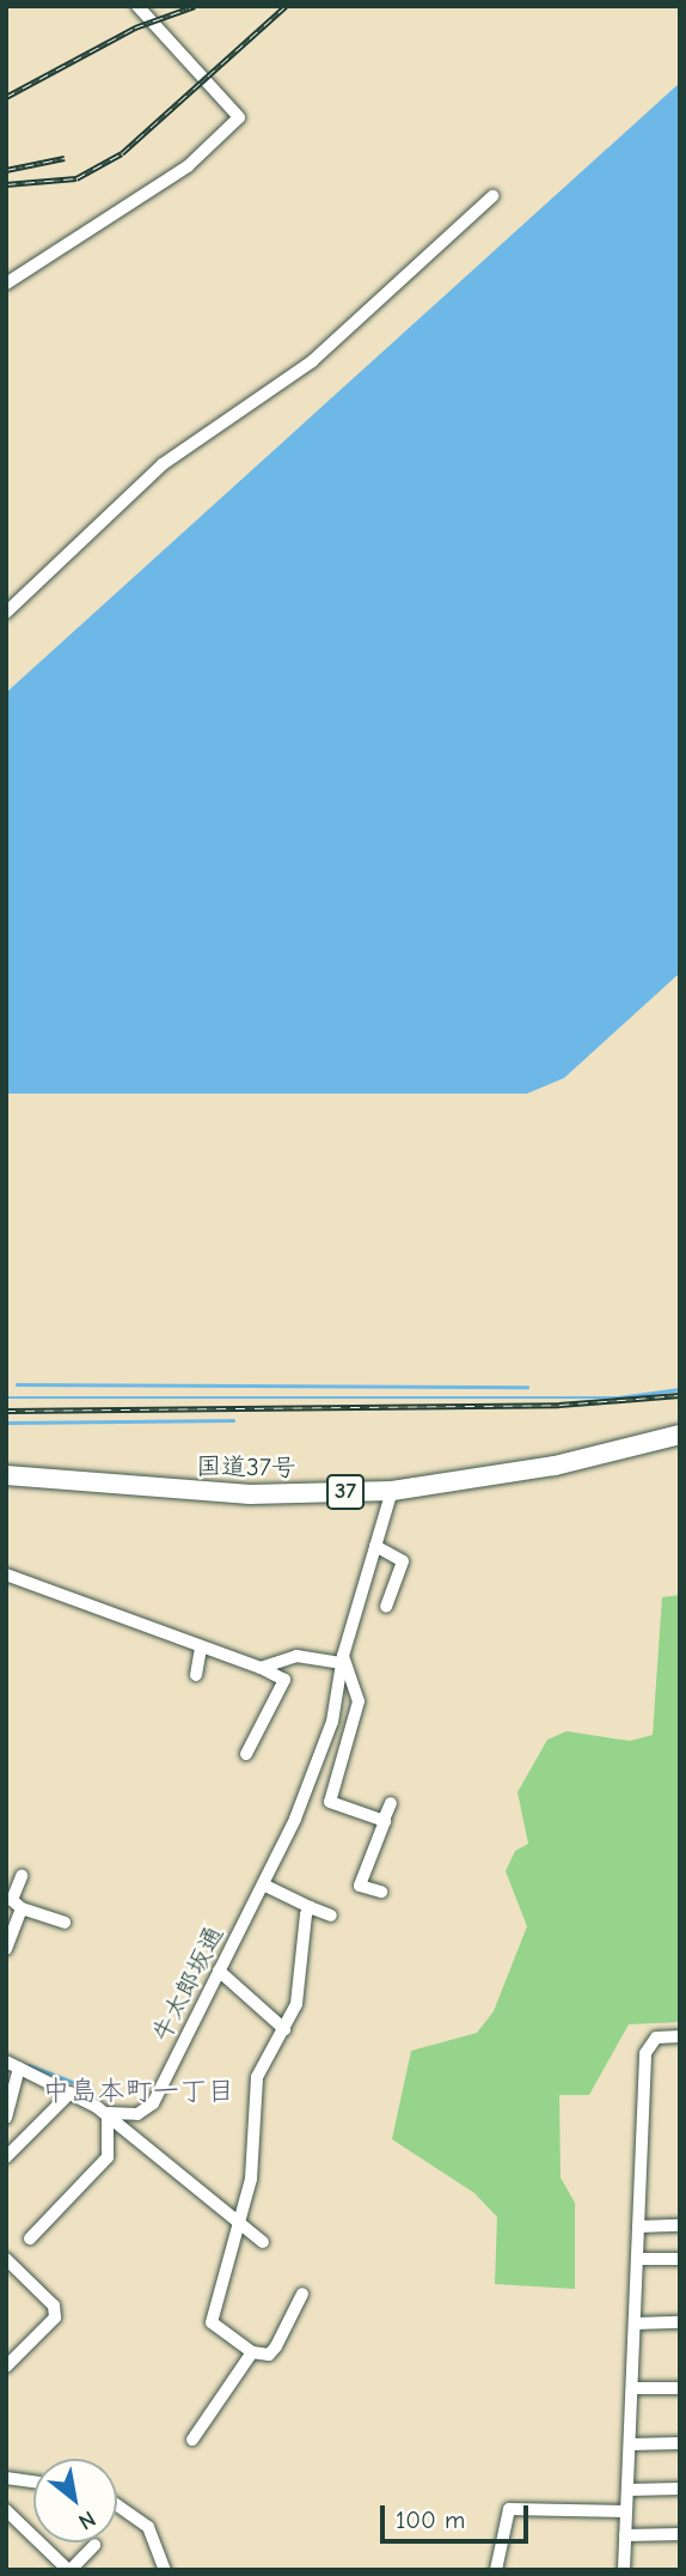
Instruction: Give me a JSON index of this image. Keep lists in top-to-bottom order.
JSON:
{
  "streets": {
    "highway": ["国道37号", "37"],
    "street": ["牛太郎坂通"]
  },
  "districts": ["中島本町一丁目"],
  "scale_bar": "100 m",
  "north": "bottom right"
}
